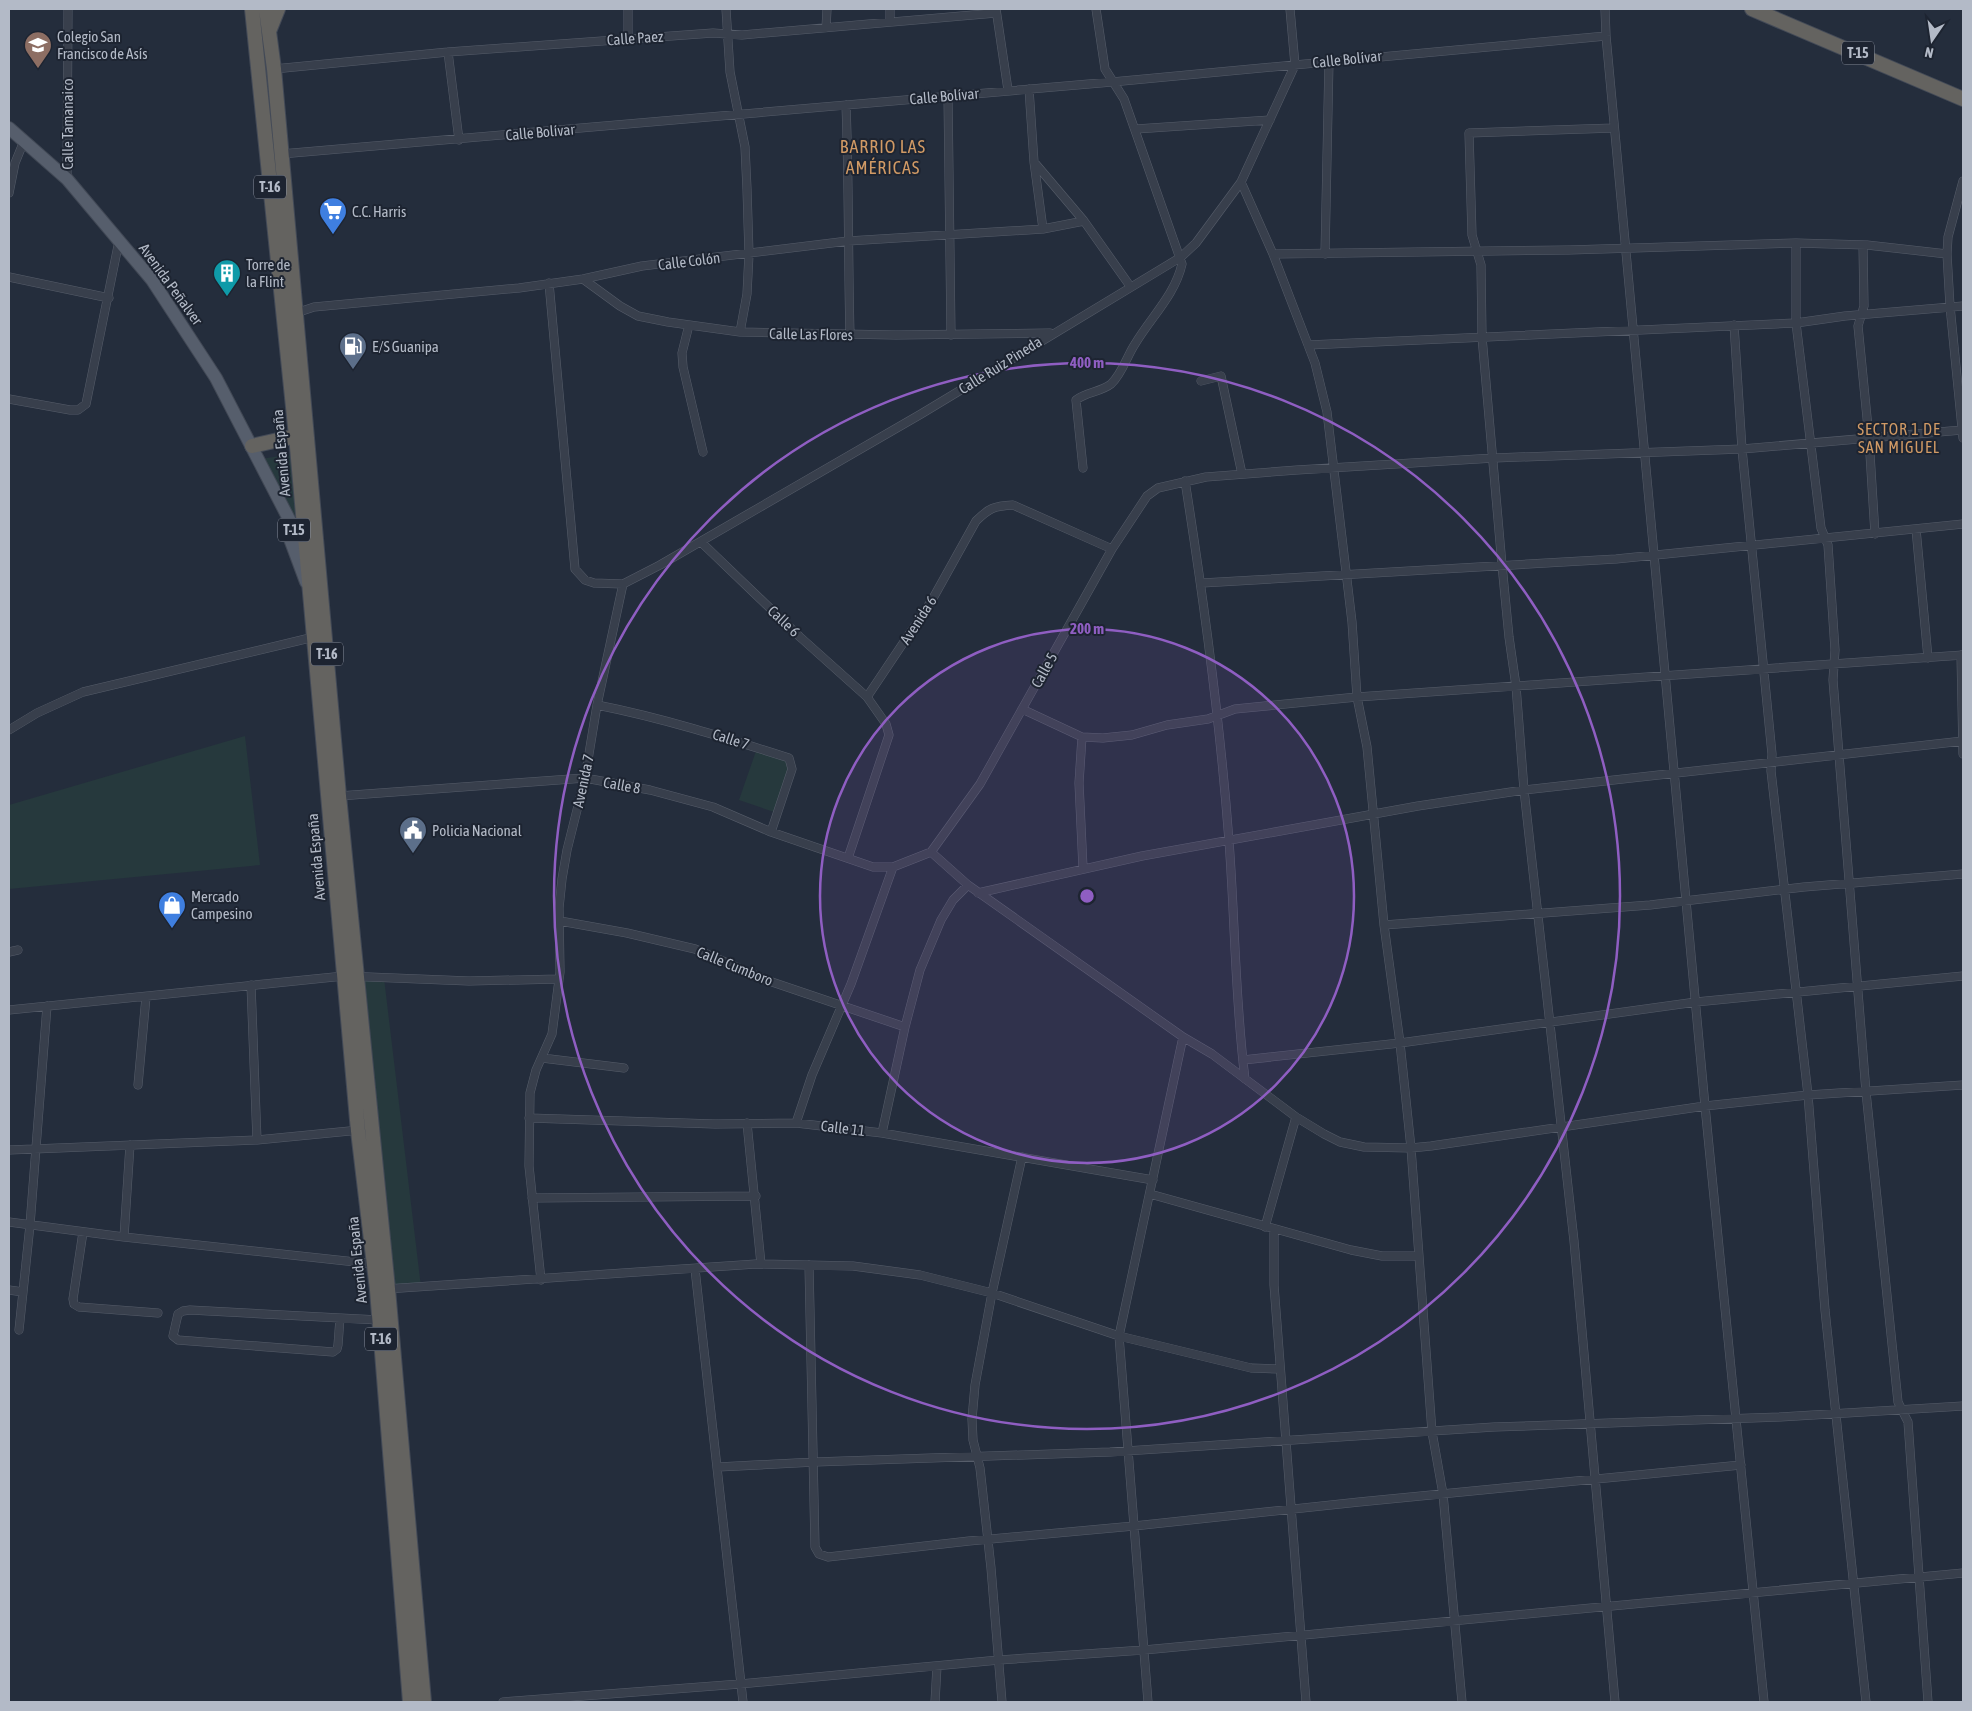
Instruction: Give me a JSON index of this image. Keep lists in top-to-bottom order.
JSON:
{
  "streets": {
    "highway": ["T-15", "T-16", "Avenida España"],
    "main road": ["Avenida Peñalver"],
    "street": [
      "Calle Paez",
      "Calle Bolívar",
      "Calle Tamanaico",
      "Calle Colón",
      "Calle Las Flores",
      "Calle Ruiz Pineda",
      "Avenida 6",
      "Calle 6",
      "Calle 5",
      "Calle 7",
      "Avenida 7",
      "Calle 8",
      "Calle Cumboro",
      "Calle 11"
    ]
  },
  "crossings": [
    ["Calle Paez", "Avenida España"],
    ["T-15", "T-16"],
    ["T-15", "Avenida Peñalver"],
    ["T-15", "Avenida España"],
    ["Calle Bolívar", "Calle Ruiz Pineda"],
    ["Calle Bolívar", "Avenida España"],
    ["Calle Tamanaico", "Avenida Peñalver"],
    ["T-16", "Avenida Peñalver"],
    ["T-16", "Avenida España"],
    ["Calle Colón", "Calle Las Flores"],
    ["Calle Colón", "Avenida España"],
    ["Calle Las Flores", "Calle Ruiz Pineda"],
    ["Calle Ruiz Pineda", "Calle 6"],
    ["Calle Ruiz Pineda", "Avenida 7"],
    ["Avenida España", "Calle 8"],
    ["Avenida 6", "Calle 6"],
    ["Avenida 6", "Calle 5"],
    ["Calle 7", "Avenida 7"],
    ["Calle 7", "Calle 8"],
    ["Avenida 7", "Calle 8"],
    ["Avenida 7", "Calle Cumboro"],
    ["Avenida 7", "Calle 11"]
  ],
  "districts": ["BARRIO LAS AMÉRICAS", "SECTOR 1 DE SAN MIGUEL"],
  "places": {
    "school or university": ["Colegio San Francisco de Asís"],
    "supermarket": ["C.C. Harris"],
    "building": ["Torre de la Flint"],
    "fuel station": ["E/S Guanipa"],
    "public building": ["Policia Nacional"],
    "shop": ["Mercado Campesino"]
  },
  "north": "bottom",
  "rings": ["400 m", "200 m"]
}
